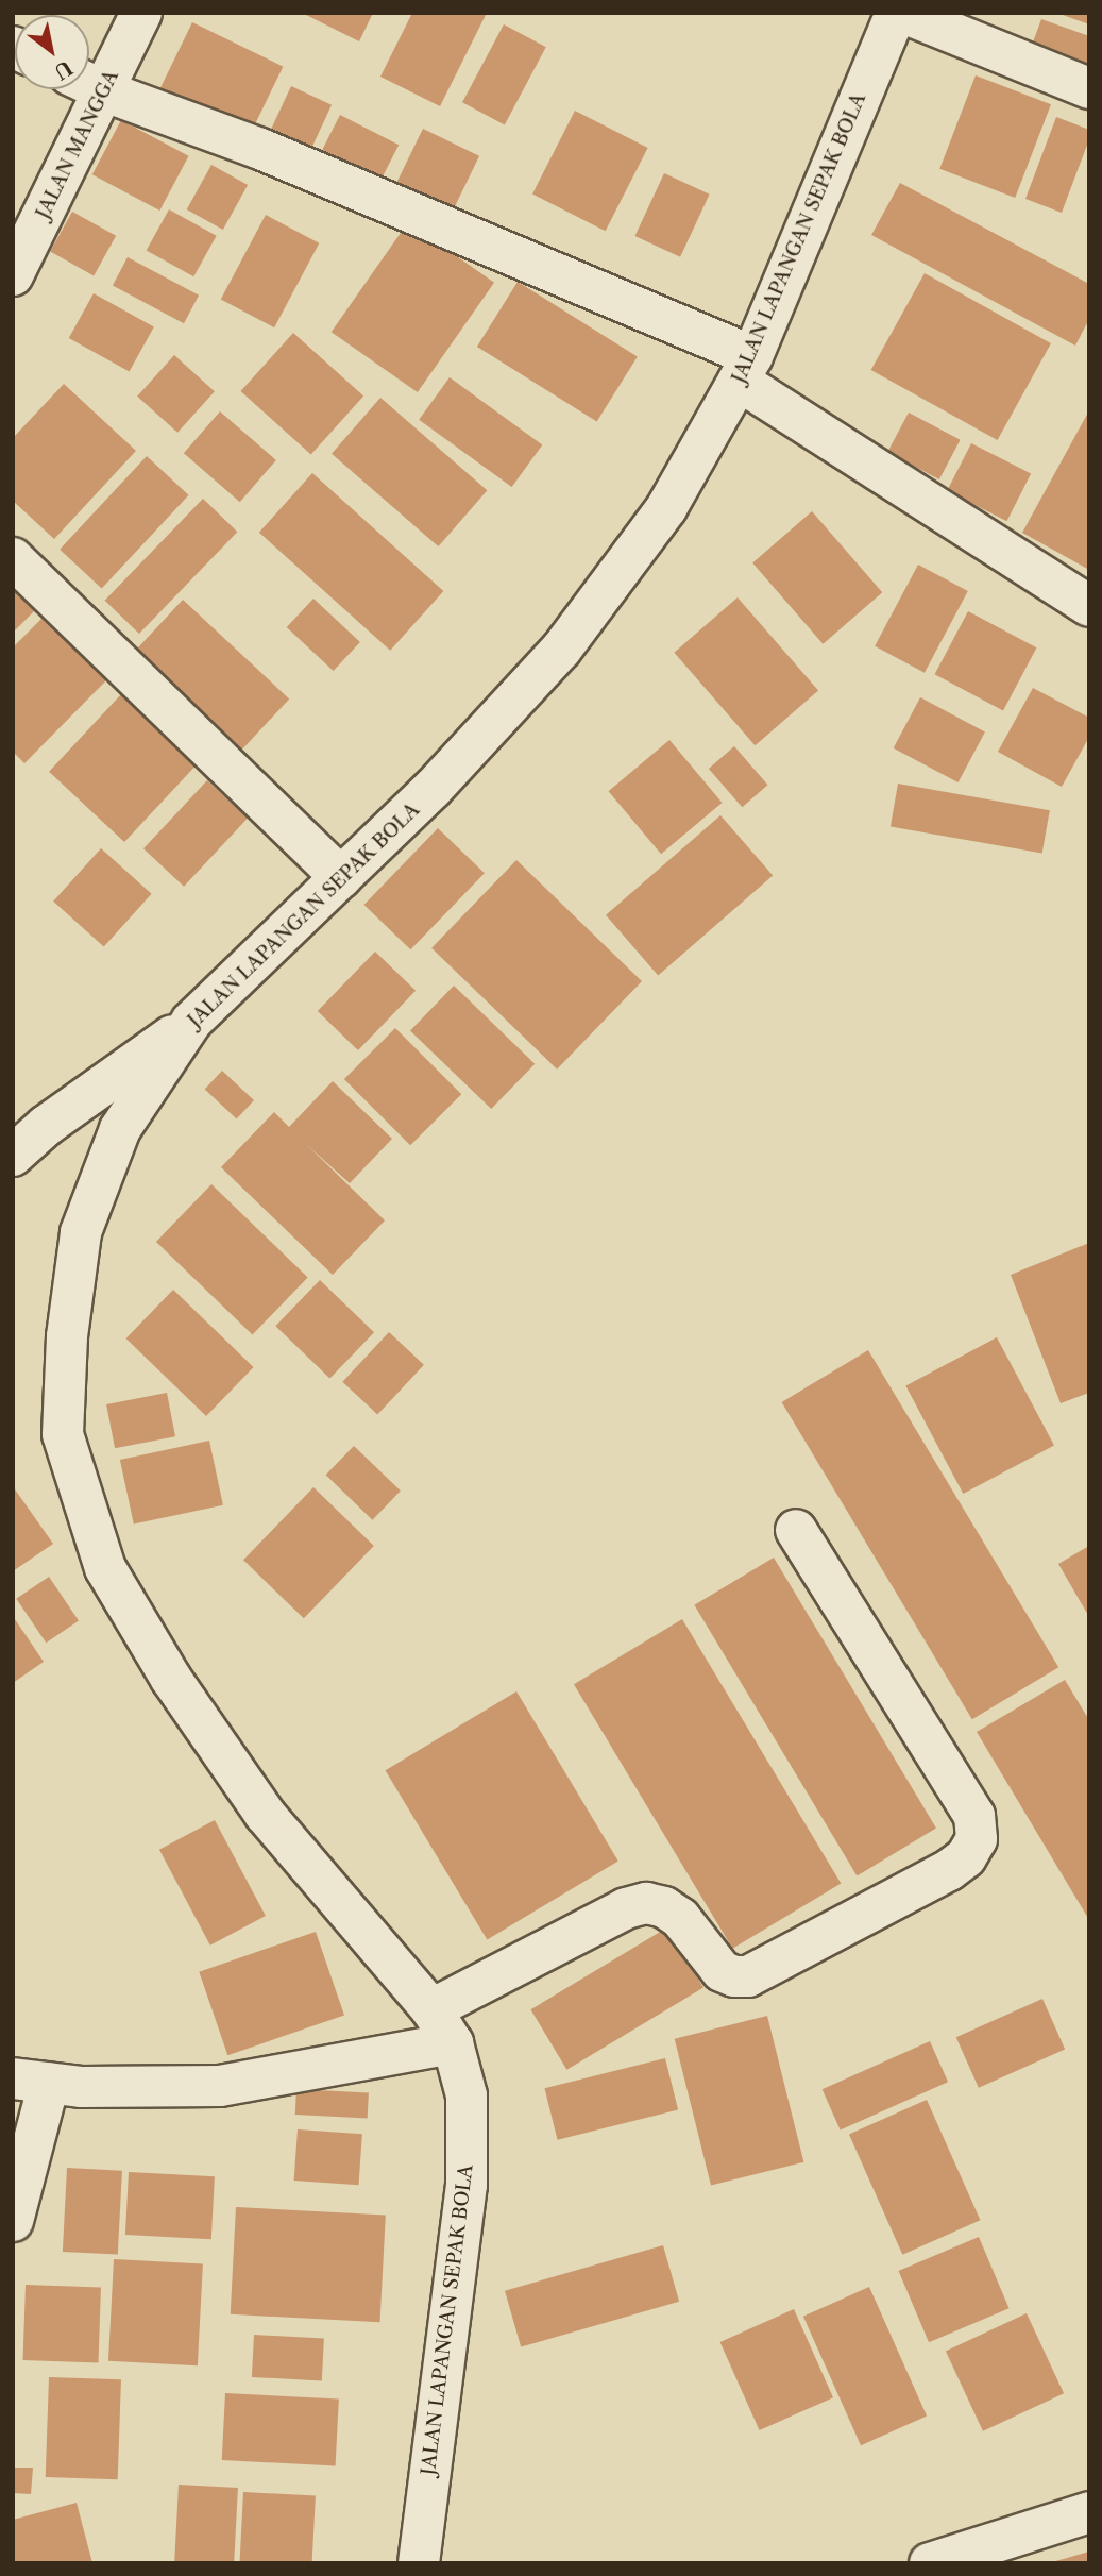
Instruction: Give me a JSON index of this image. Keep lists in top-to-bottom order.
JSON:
{
  "streets": {
    "street": ["JALAN MANGGA", "JALAN LAPANGAN SEPAK BOLA"]
  },
  "north": "bottom right"
}
